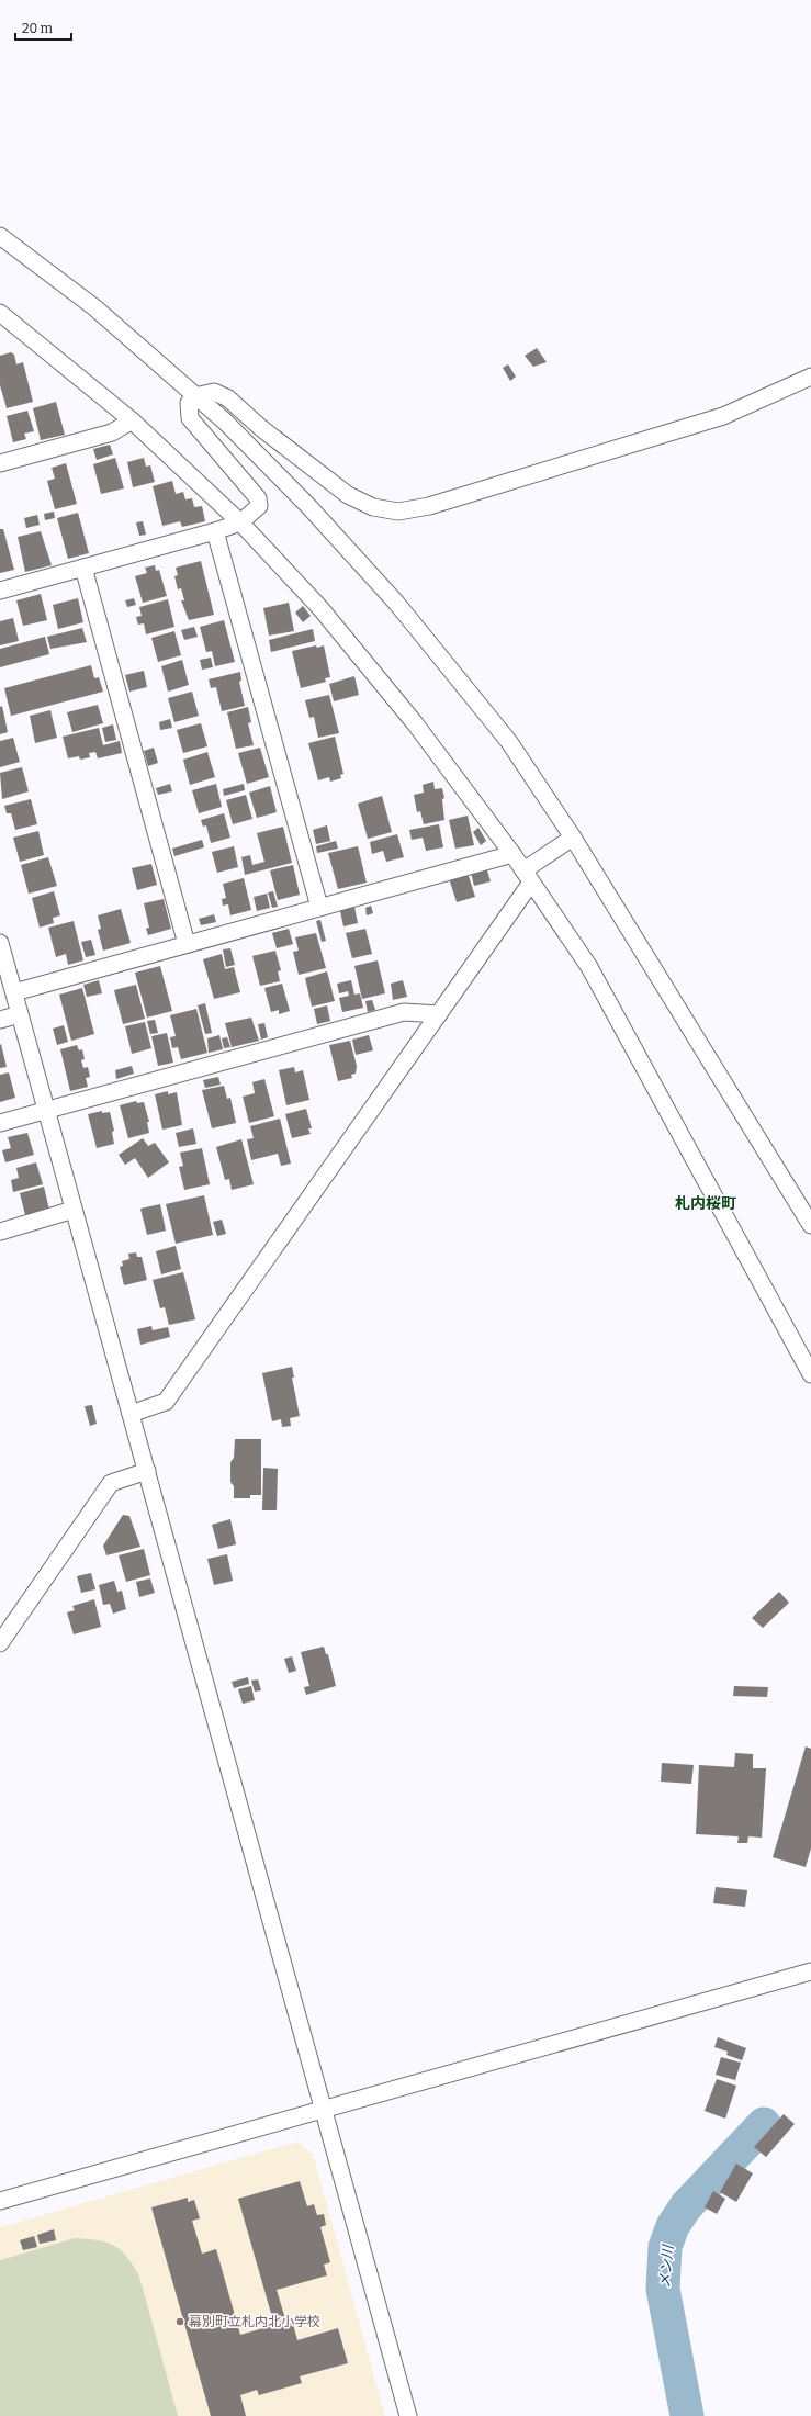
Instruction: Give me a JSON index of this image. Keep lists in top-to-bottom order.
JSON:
{
  "districts": ["札内桜町"],
  "water": ["メン川"],
  "places": ["幕別町立札内北小学校"],
  "scale_bar": "20 m"
}
